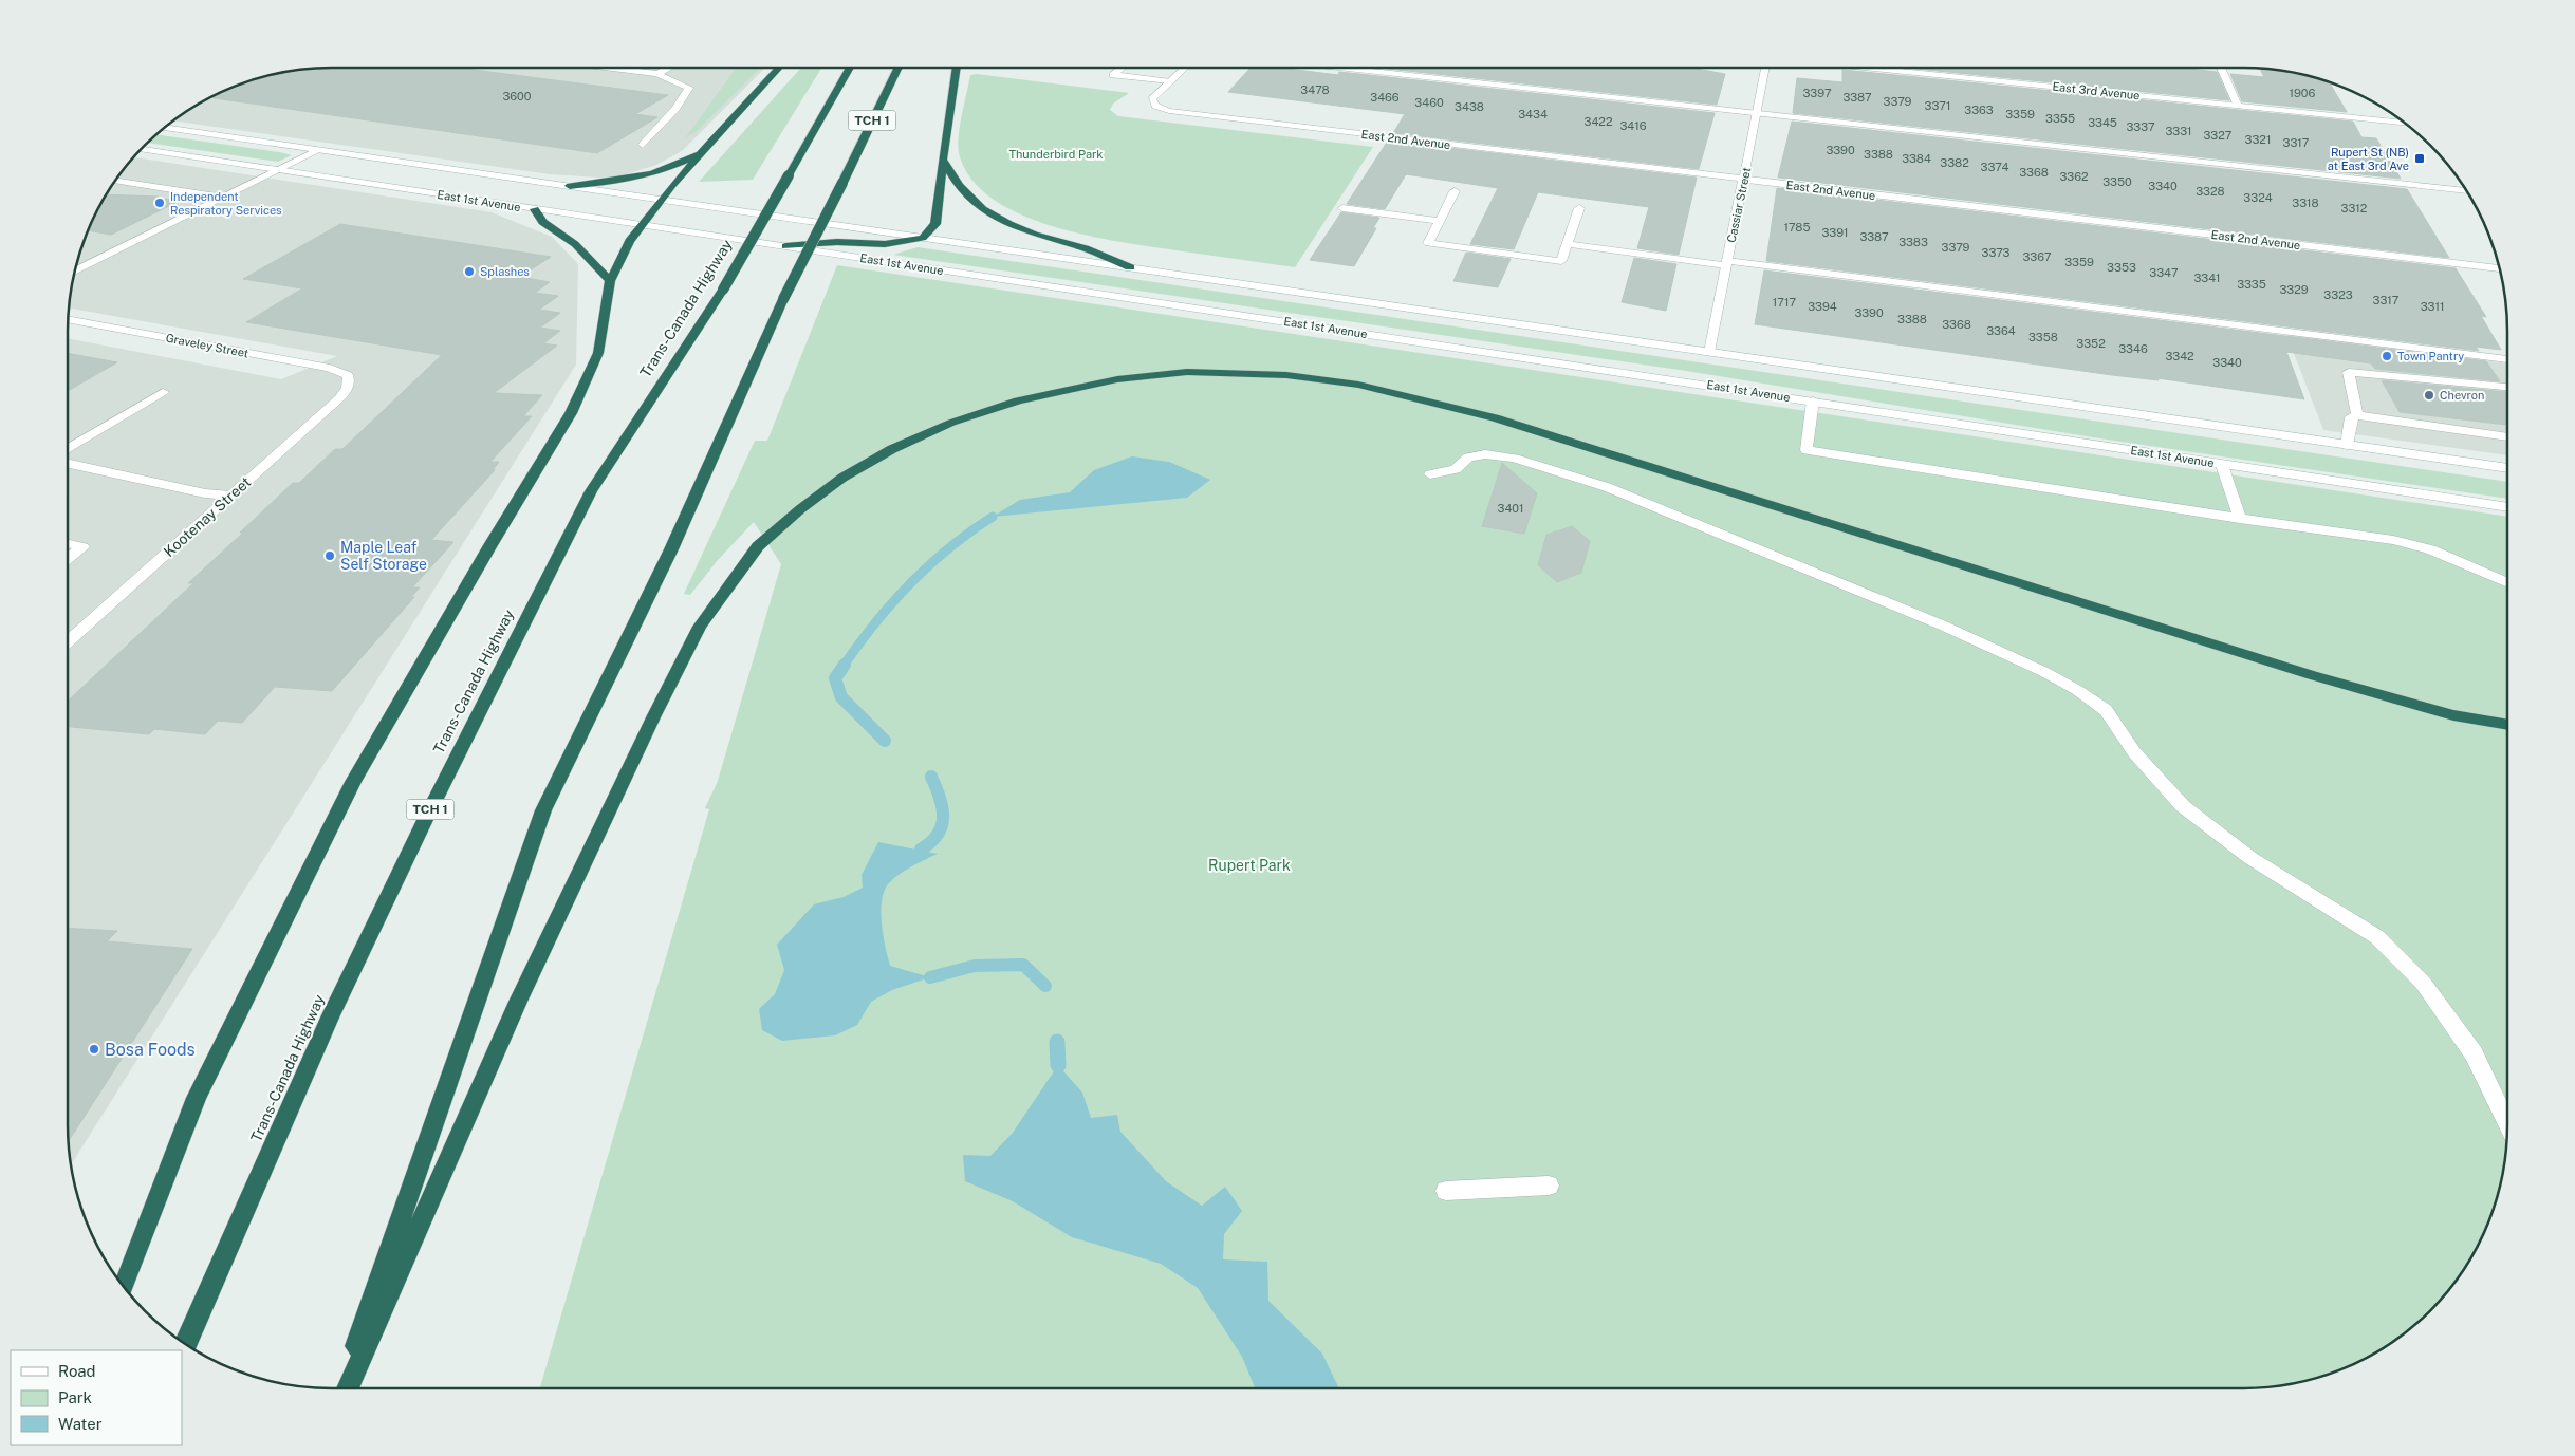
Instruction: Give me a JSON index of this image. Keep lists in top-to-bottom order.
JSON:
{
  "streets": {
    "highway": ["TCH 1", "Trans-Canada Highway"],
    "main road": [
      "East 3rd Avenue",
      "East 2nd Avenue",
      "East 1st Avenue",
      "Cassiar Street",
      "Graveley Street",
      "Kootenay Street"
    ]
  },
  "crossings": [
    ["East 2nd Avenue", "Cassiar Street"],
    ["East 1st Avenue", "Cassiar Street"],
    ["Graveley Street", "Kootenay Street"]
  ],
  "parks": ["Thunderbird Park", "Rupert Park"],
  "places": {
    "transit": ["Rupert St (NB) at East 3rd Ave"],
    "other": [
      "Independent Respiratory Services",
      "Splashes",
      "Town Pantry",
      "Chevron",
      "Maple Leaf Self Storage",
      "Bosa Foods"
    ]
  },
  "house_numbers": [
    "3478",
    "3397",
    "1906",
    "3600",
    "3466",
    "3387",
    "3379",
    "3460",
    "3371",
    "3438",
    "3363",
    "3434",
    "3359",
    "3355",
    "3422",
    "3345",
    "3416",
    "3337",
    "3331",
    "3327",
    "3321",
    "3317",
    "3390",
    "3388",
    "3384",
    "3382",
    "3374",
    "3368",
    "3362",
    "3350",
    "3340",
    "3328",
    "3324",
    "3318",
    "3312",
    "1785",
    "3391",
    "3387",
    "3383",
    "3379",
    "3373",
    "3367",
    "3359",
    "3353",
    "3347",
    "3341",
    "3335",
    "3329",
    "3323",
    "3317",
    "1717",
    "3394",
    "3311",
    "3390",
    "3388",
    "3368",
    "3364",
    "3358",
    "3352",
    "3346",
    "3342",
    "3340",
    "3401"
  ],
  "legend": ["Road", "Park", "Water"]
}
